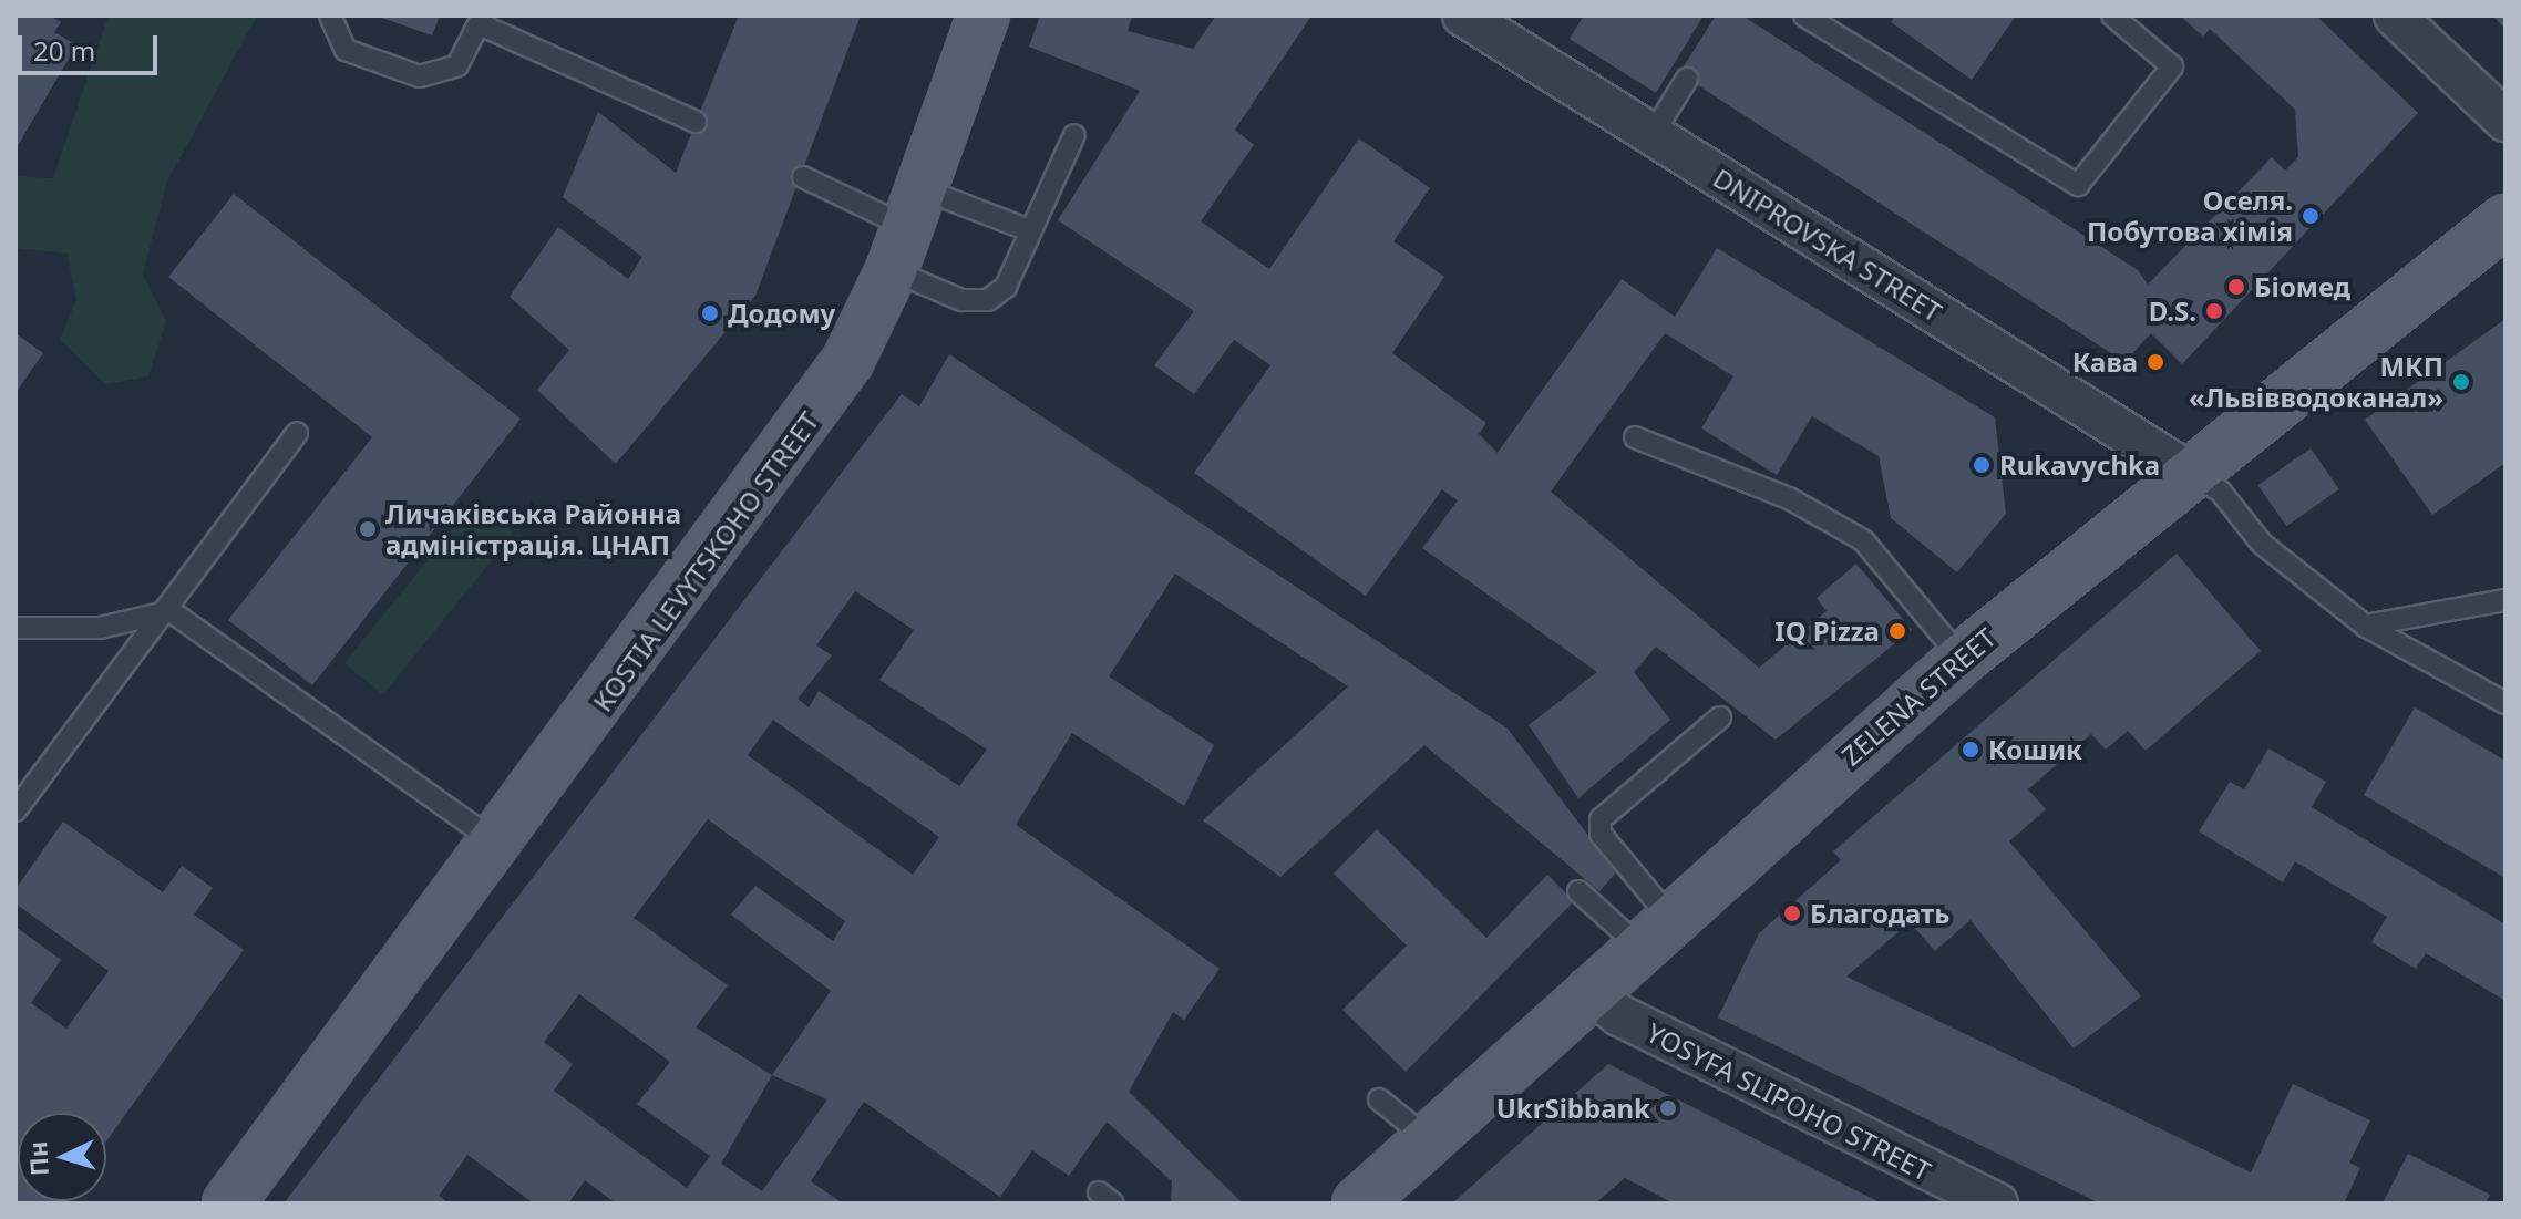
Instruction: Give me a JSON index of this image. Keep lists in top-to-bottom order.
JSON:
{
  "streets": {
    "main road": ["KOSTIA LEVYTSKOHO STREET", "ZELENA STREET"],
    "street": ["DNIPROVSKA STREET", "YOSYFA SLIPOHO STREET"]
  },
  "crossings": [
    ["DNIPROVSKA STREET", "ZELENA STREET"],
    ["ZELENA STREET", "YOSYFA SLIPOHO STREET"]
  ],
  "places": [
    "Оселя. Побутова хімія",
    "Біомед",
    "D.S.",
    "Додому",
    "Кава",
    "МКП «Львівводоканал»",
    "Rukavychka",
    "Личаківська Районна адміністрація. ЦНАП",
    "IQ Pizza",
    "Кошик",
    "Благодать",
    "UkrSibbank"
  ],
  "scale_bar": "20 m",
  "north": "left"
}
